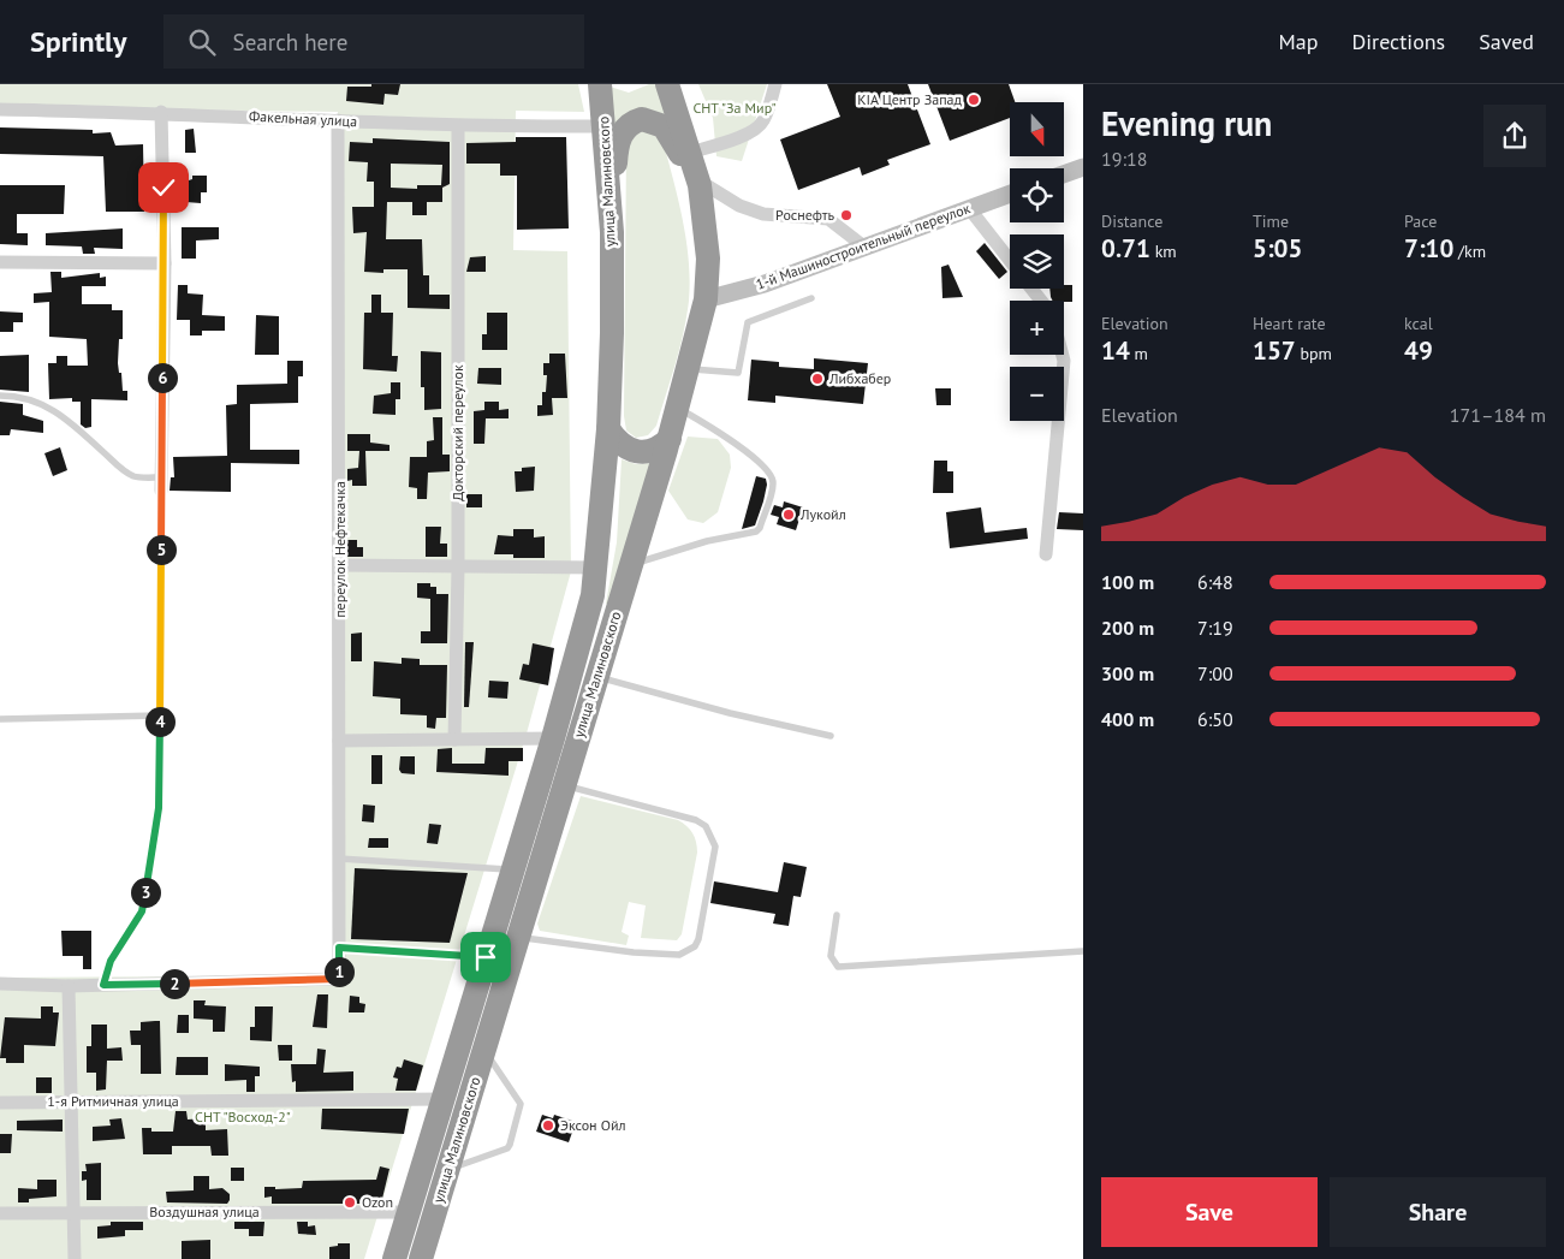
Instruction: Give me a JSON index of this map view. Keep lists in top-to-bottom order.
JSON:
{
  "streets": {
    "highway": ["улица Малиновского"],
    "street": [
      "Факельная улица",
      "1-й Машиностроительный переулок",
      "Докторский переулок",
      "переулок Нефтекачка",
      "1-я Ритмичная улица",
      "Воздушная улица"
    ]
  },
  "crossings": [
    ["Факельная улица", "улица Малиновского"],
    ["Факельная улица", "Докторский переулок"],
    ["Факельная улица", "переулок Нефтекачка"],
    ["улица Малиновского", "1-й Машиностроительный переулок"],
    ["улица Малиновского", "1-я Ритмичная улица"],
    ["улица Малиновского", "Воздушная улица"]
  ],
  "parks": ["СНТ \"За Мир\"", "СНТ \"Восход-2\""],
  "places": [
    "KIA Центр Запад",
    "Роснефть",
    "Либхабер",
    "Лукойл",
    "Эксон Ойл",
    "Ozon"
  ],
  "north": "bottom",
  "page": {
    "header": "Sprintly",
    "search": "Search here",
    "nav": ["Map", "Directions", "Saved"],
    "heading": ["Evening run", "19:18"],
    "map_buttons": ["+", "−"],
    "stats": [
      ["Distance", "0.71 km"],
      ["Time", "5:05"],
      ["Pace", "7:10 /km"],
      ["Elevation", "14 m"],
      ["Heart rate", "157 bpm"],
      ["kcal", "49"]
    ],
    "pins": [
      "6",
      "5",
      "4",
      "3",
      "1",
      "2"
    ],
    "chart": ["Elevation", "171–184 m"],
    "list": [
      {
        "name": "100 m",
        "note": "6:48"
      },
      {
        "name": "200 m",
        "note": "7:19"
      },
      {
        "name": "300 m",
        "note": "7:00"
      },
      {
        "name": "400 m",
        "note": "6:50"
      }
    ],
    "buttons": ["Save", "Share"]
  }
}
